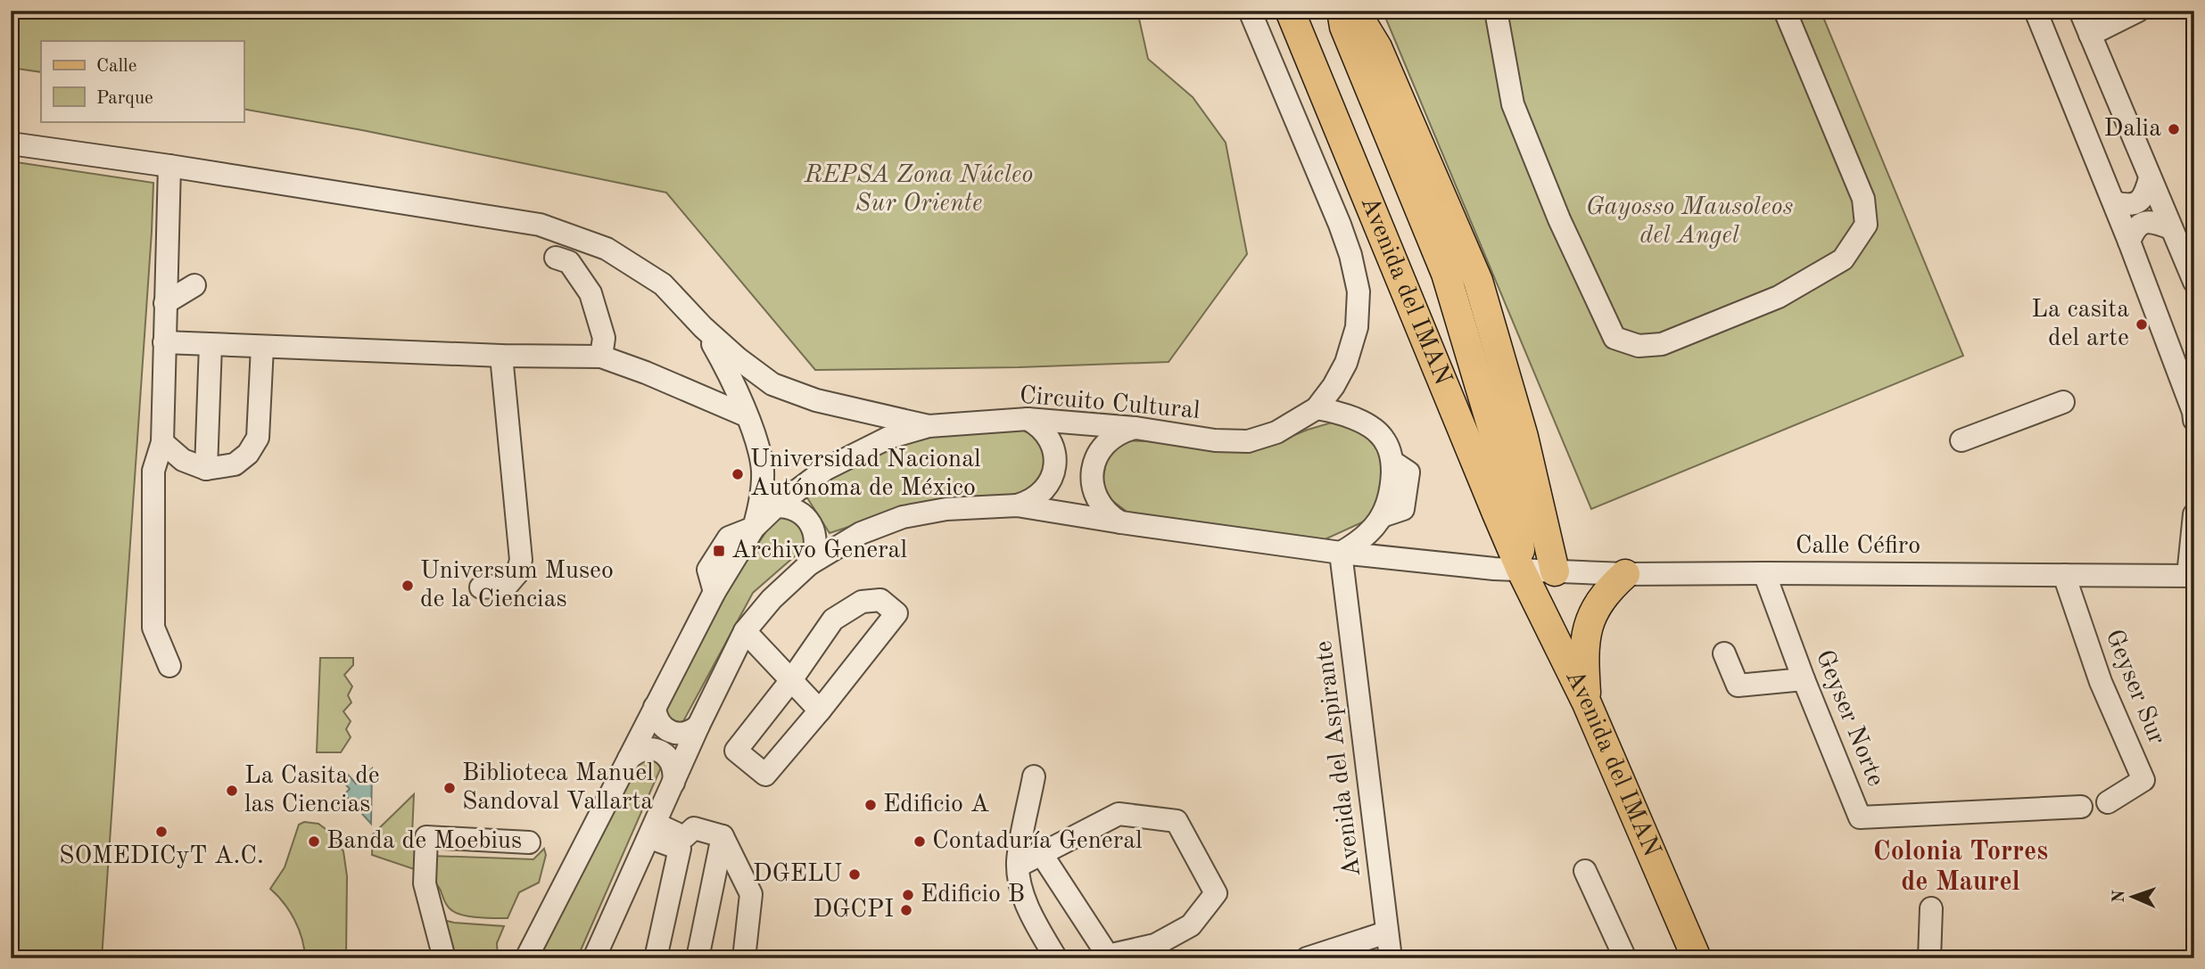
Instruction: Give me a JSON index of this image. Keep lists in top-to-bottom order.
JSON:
{
  "streets": {
    "main road": ["Avenida del IMAN"],
    "street": [
      "Circuito Cultural",
      "Calle Céfiro",
      "Geyser Sur",
      "Geyser Norte",
      "Avenida del Aspirante"
    ]
  },
  "crossings": [
    ["Avenida del IMAN", "Calle Céfiro"],
    ["Calle Céfiro", "Geyser Sur"],
    ["Calle Céfiro", "Geyser Norte"]
  ],
  "districts": ["Colonia Torres de Maurel"],
  "parks": ["REPSA Zona Núcleo Sur Oriente", "Gayosso Mausoleos del Angel"],
  "places": {
    "other": [
      "Dalia",
      "La casita del arte",
      "Universidad Nacional Autónoma de México",
      "Universum Museo de la Ciencias",
      "Biblioteca Manuel Sandoval Vallarta",
      "La Casita de las Ciencias",
      "Edificio A",
      "SOMEDICyT A.C.",
      "Banda de Moebius",
      "Contaduría General",
      "DGELU",
      "Edificio B",
      "DGCPI"
    ],
    "transit": ["Archivo General"]
  },
  "legend": ["Calle", "Parque"],
  "north": "left"
}
